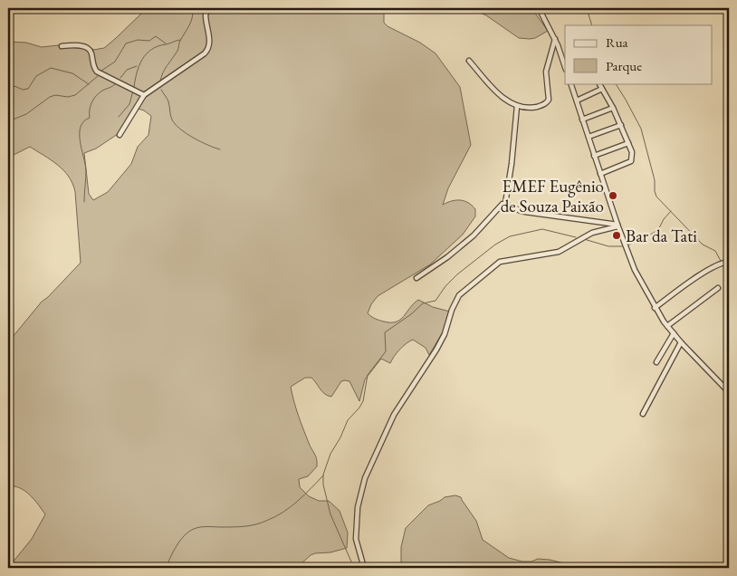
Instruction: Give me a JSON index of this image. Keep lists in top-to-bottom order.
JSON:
{
  "places": ["EMEF Eugênio de Souza Paixão", "Bar da Tati"],
  "legend": ["Rua", "Parque"]
}
